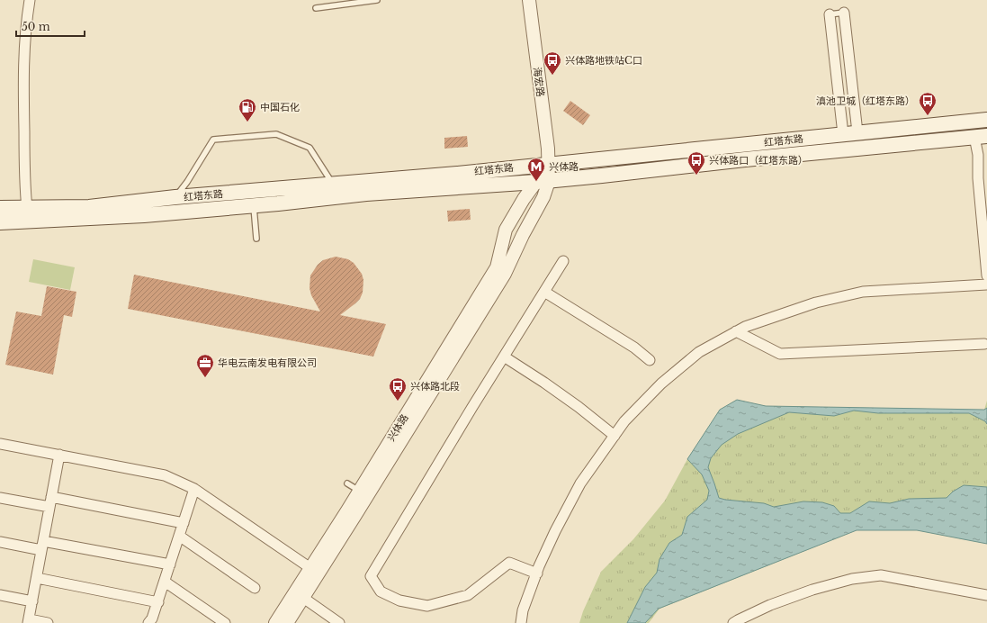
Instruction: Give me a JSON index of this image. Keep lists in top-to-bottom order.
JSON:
{
  "streets": {
    "main road": ["红塔东路"],
    "street": ["海宏路", "兴体路"]
  },
  "crossings": [
    ["海宏路", "红塔东路"],
    ["海宏路", "兴体路"],
    ["红塔东路", "兴体路"]
  ],
  "places": {
    "bus stop": [
      "兴体路地铁站C口",
      "滇池卫城（红塔东路）",
      "兴体路口（红塔东路）",
      "兴体路北段"
    ],
    "fuel station": ["中国石化"],
    "metro station": ["兴体路"],
    "office": ["华电云南发电有限公司"]
  },
  "scale_bar": "50 m"
}
